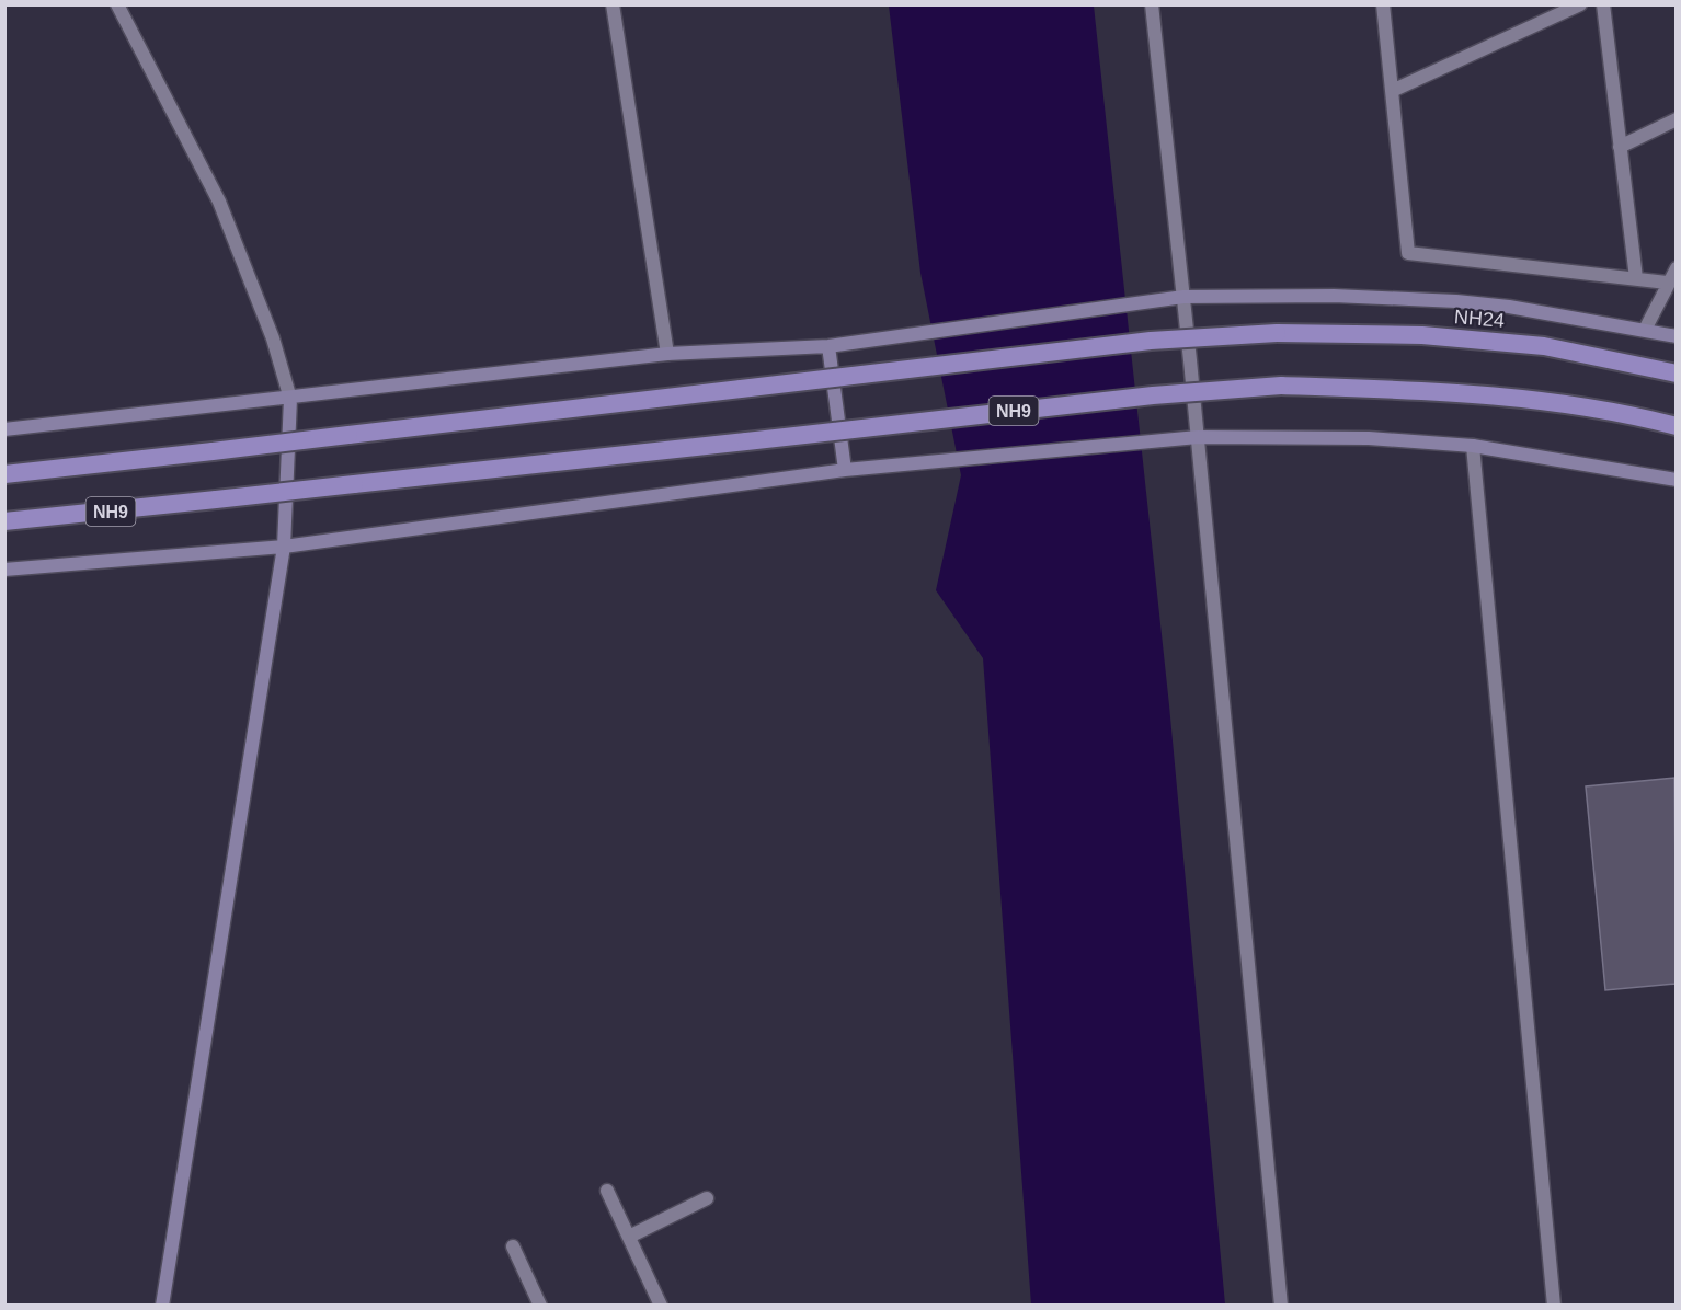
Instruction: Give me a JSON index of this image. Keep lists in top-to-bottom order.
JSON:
{
  "streets": {
    "highway": ["NH24", "NH9"]
  }
}
